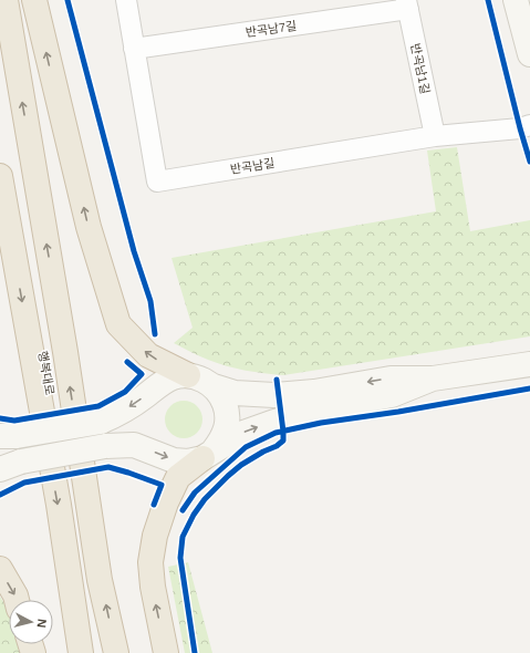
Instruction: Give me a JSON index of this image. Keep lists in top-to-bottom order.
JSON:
{
  "streets": {
    "highway": ["행복대로"],
    "street": ["반곡남7길", "반곡남1길", "반곡남길"]
  },
  "crossings": [
    ["반곡남7길", "반곡남1길"],
    ["반곡남7길", "반곡남길"],
    ["반곡남1길", "반곡남길"]
  ],
  "north": "right"
}
